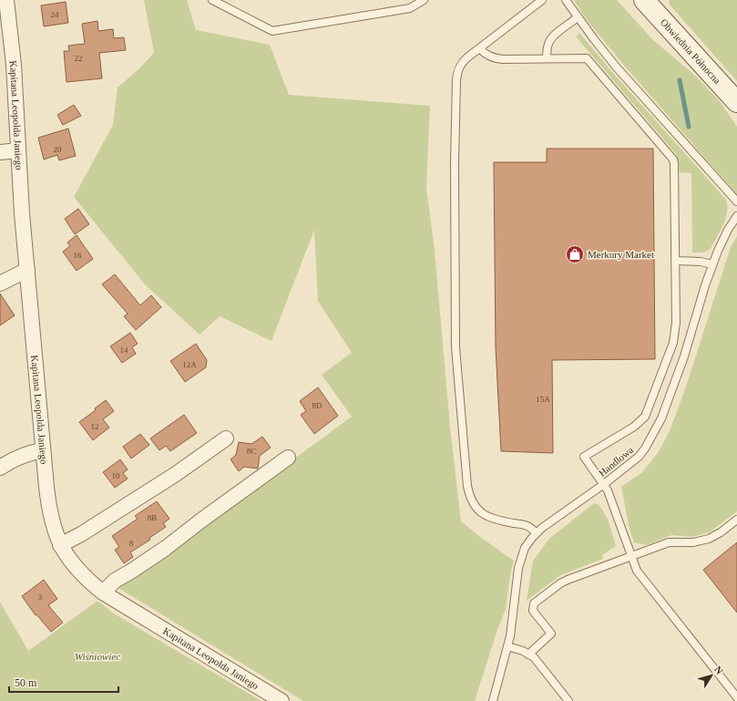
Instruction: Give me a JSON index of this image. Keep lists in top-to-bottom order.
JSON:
{
  "streets": {
    "main road": ["Obwiednia Północna"],
    "street": ["Kapitana Leopolda Janiego"],
    "lane": ["Handlowa"]
  },
  "parks": ["Wiśniowiec"],
  "places": {
    "shop": ["Merkury Market"]
  },
  "house_numbers": [
    "24",
    "22",
    "20",
    "16",
    "14",
    "12A",
    "15A",
    "8D",
    "12",
    "8C",
    "10",
    "8B",
    "8",
    "3"
  ],
  "scale_bar": "50 m",
  "north": "top right"
}
